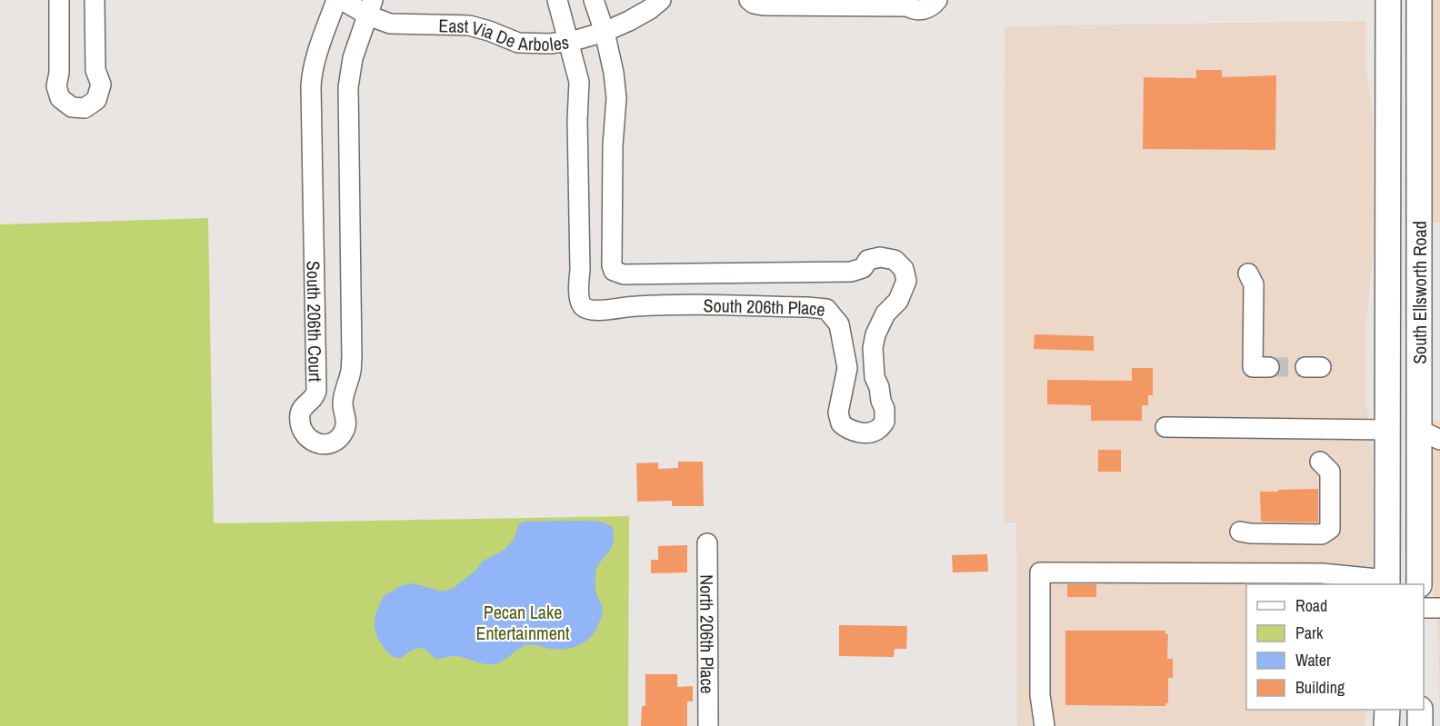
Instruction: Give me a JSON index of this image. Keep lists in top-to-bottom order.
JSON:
{
  "streets": {
    "main road": ["South Ellsworth Road"],
    "street": [
      "East Via De Arboles",
      "South 206th Place",
      "South 206th Court",
      "North 206th Place"
    ]
  },
  "crossings": [
    ["East Via De Arboles", "South 206th Place"],
    ["East Via De Arboles", "South 206th Court"]
  ],
  "parks": ["Pecan Lake Entertainment"],
  "legend": [
    "Road",
    "Park",
    "Water",
    "Building"
  ]
}
